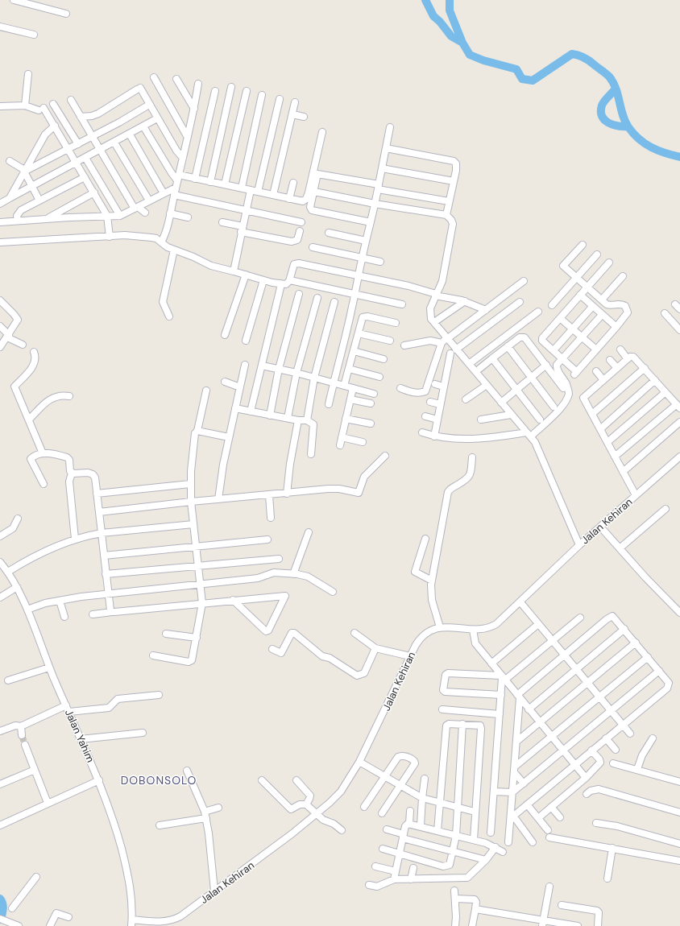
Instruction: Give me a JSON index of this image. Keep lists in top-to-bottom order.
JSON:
{
  "streets": {
    "street": ["Jalan Kehiran", "Jalan Yahim"]
  },
  "crossings": [
    ["Jalan Kehiran", "Jalan Yahim"]
  ],
  "districts": ["DOBONSOLO"]
}
